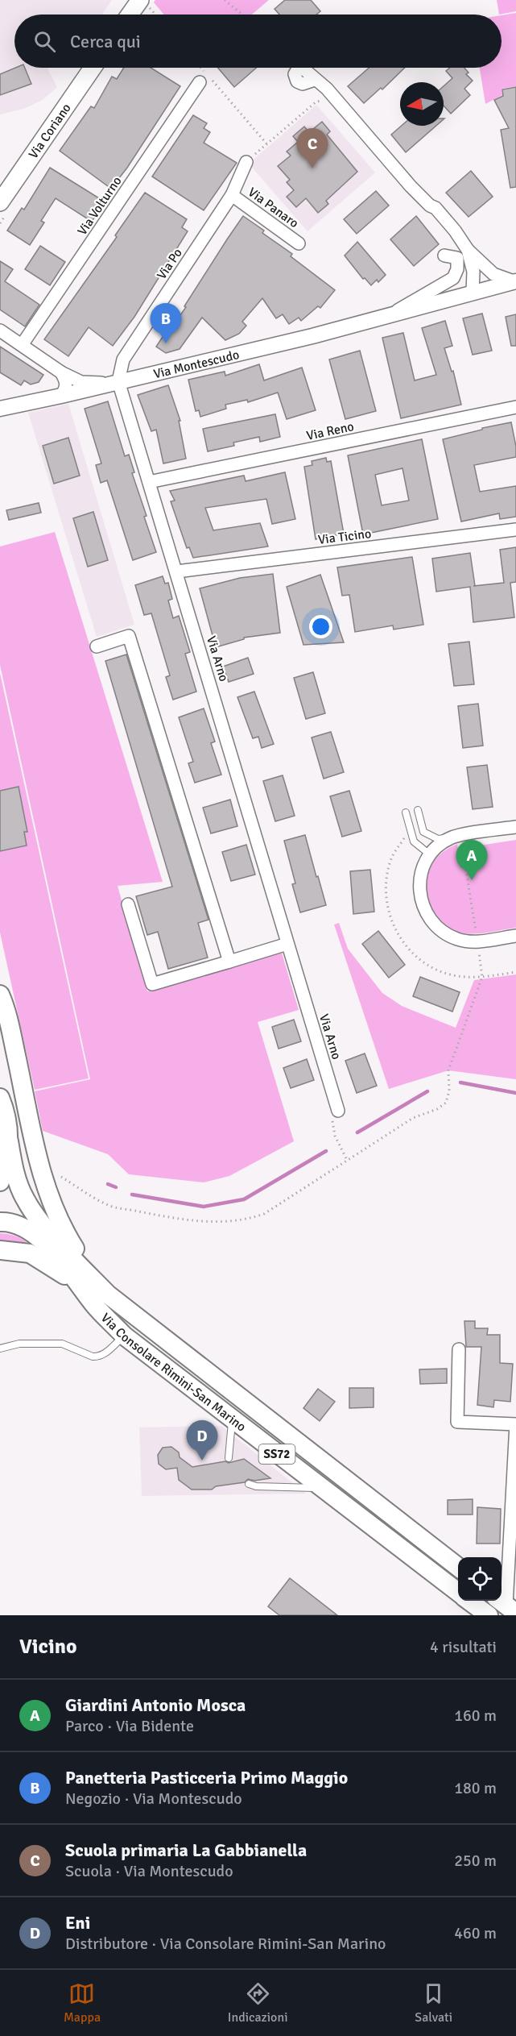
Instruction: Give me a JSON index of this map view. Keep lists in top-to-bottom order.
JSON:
{
  "streets": {
    "main road": ["Via Coriano", "Via Consolare Rimini-San Marino", "SS72"],
    "street": [
      "Via Volturno",
      "Via Panaro",
      "Via Po",
      "Via Montescudo",
      "Via Reno",
      "Via Ticino",
      "Via Arno"
    ]
  },
  "crossings": [
    ["Via Panaro", "Via Po"],
    ["Via Po", "Via Montescudo"],
    ["Via Po", "Via Arno"],
    ["Via Montescudo", "Via Arno"],
    ["Via Reno", "Via Arno"],
    ["Via Ticino", "Via Arno"]
  ],
  "north": "left",
  "page": {
    "search": "Cerca qui",
    "pins": [
      "C",
      "B",
      "A",
      "D"
    ],
    "heading": ["Vicino", "4 risultati"],
    "list": [
      {
        "mark": "A",
        "name": "Giardini Antonio Mosca",
        "note": "Parco · Via Bidente",
        "value": "160 m"
      },
      {
        "mark": "B",
        "name": "Panetteria Pasticceria Primo Maggio",
        "note": "Negozio · Via Montescudo",
        "value": "180 m"
      },
      {
        "mark": "C",
        "name": "Scuola primaria La Gabbianella",
        "note": "Scuola · Via Montescudo",
        "value": "250 m"
      },
      {
        "mark": "D",
        "name": "Eni",
        "note": "Distributore · Via Consolare Rimini-San Marino",
        "value": "460 m"
      }
    ],
    "nav": ["Mappa", "Indicazioni", "Salvati"]
  }
}
